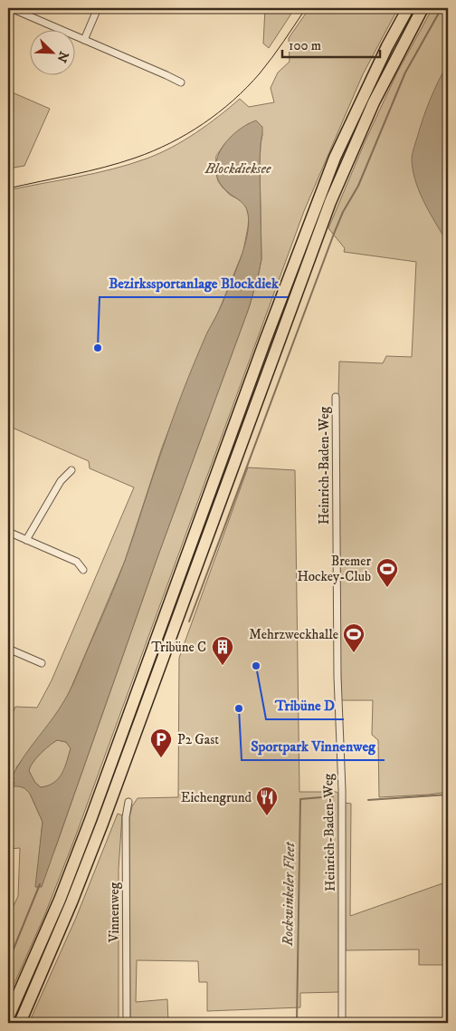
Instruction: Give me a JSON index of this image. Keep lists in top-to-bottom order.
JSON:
{
  "streets": {
    "street": ["Heinrich-Baden-Weg", "Vinnenweg"]
  },
  "water": ["Blockdieksee", "Rockwinkeler Fleet"],
  "places": {
    "other": ["Bezirkssportanlage Blockdiek", "Tribüne D", "Sportpark Vinnenweg"],
    "sports": ["Bremer Hockey-Club", "Mehrzweckhalle"],
    "building": ["Tribüne C"],
    "parking": ["P2 Gast"],
    "restaurant": ["Eichengrund"]
  },
  "scale_bar": "100 m",
  "north": "bottom right"
}
